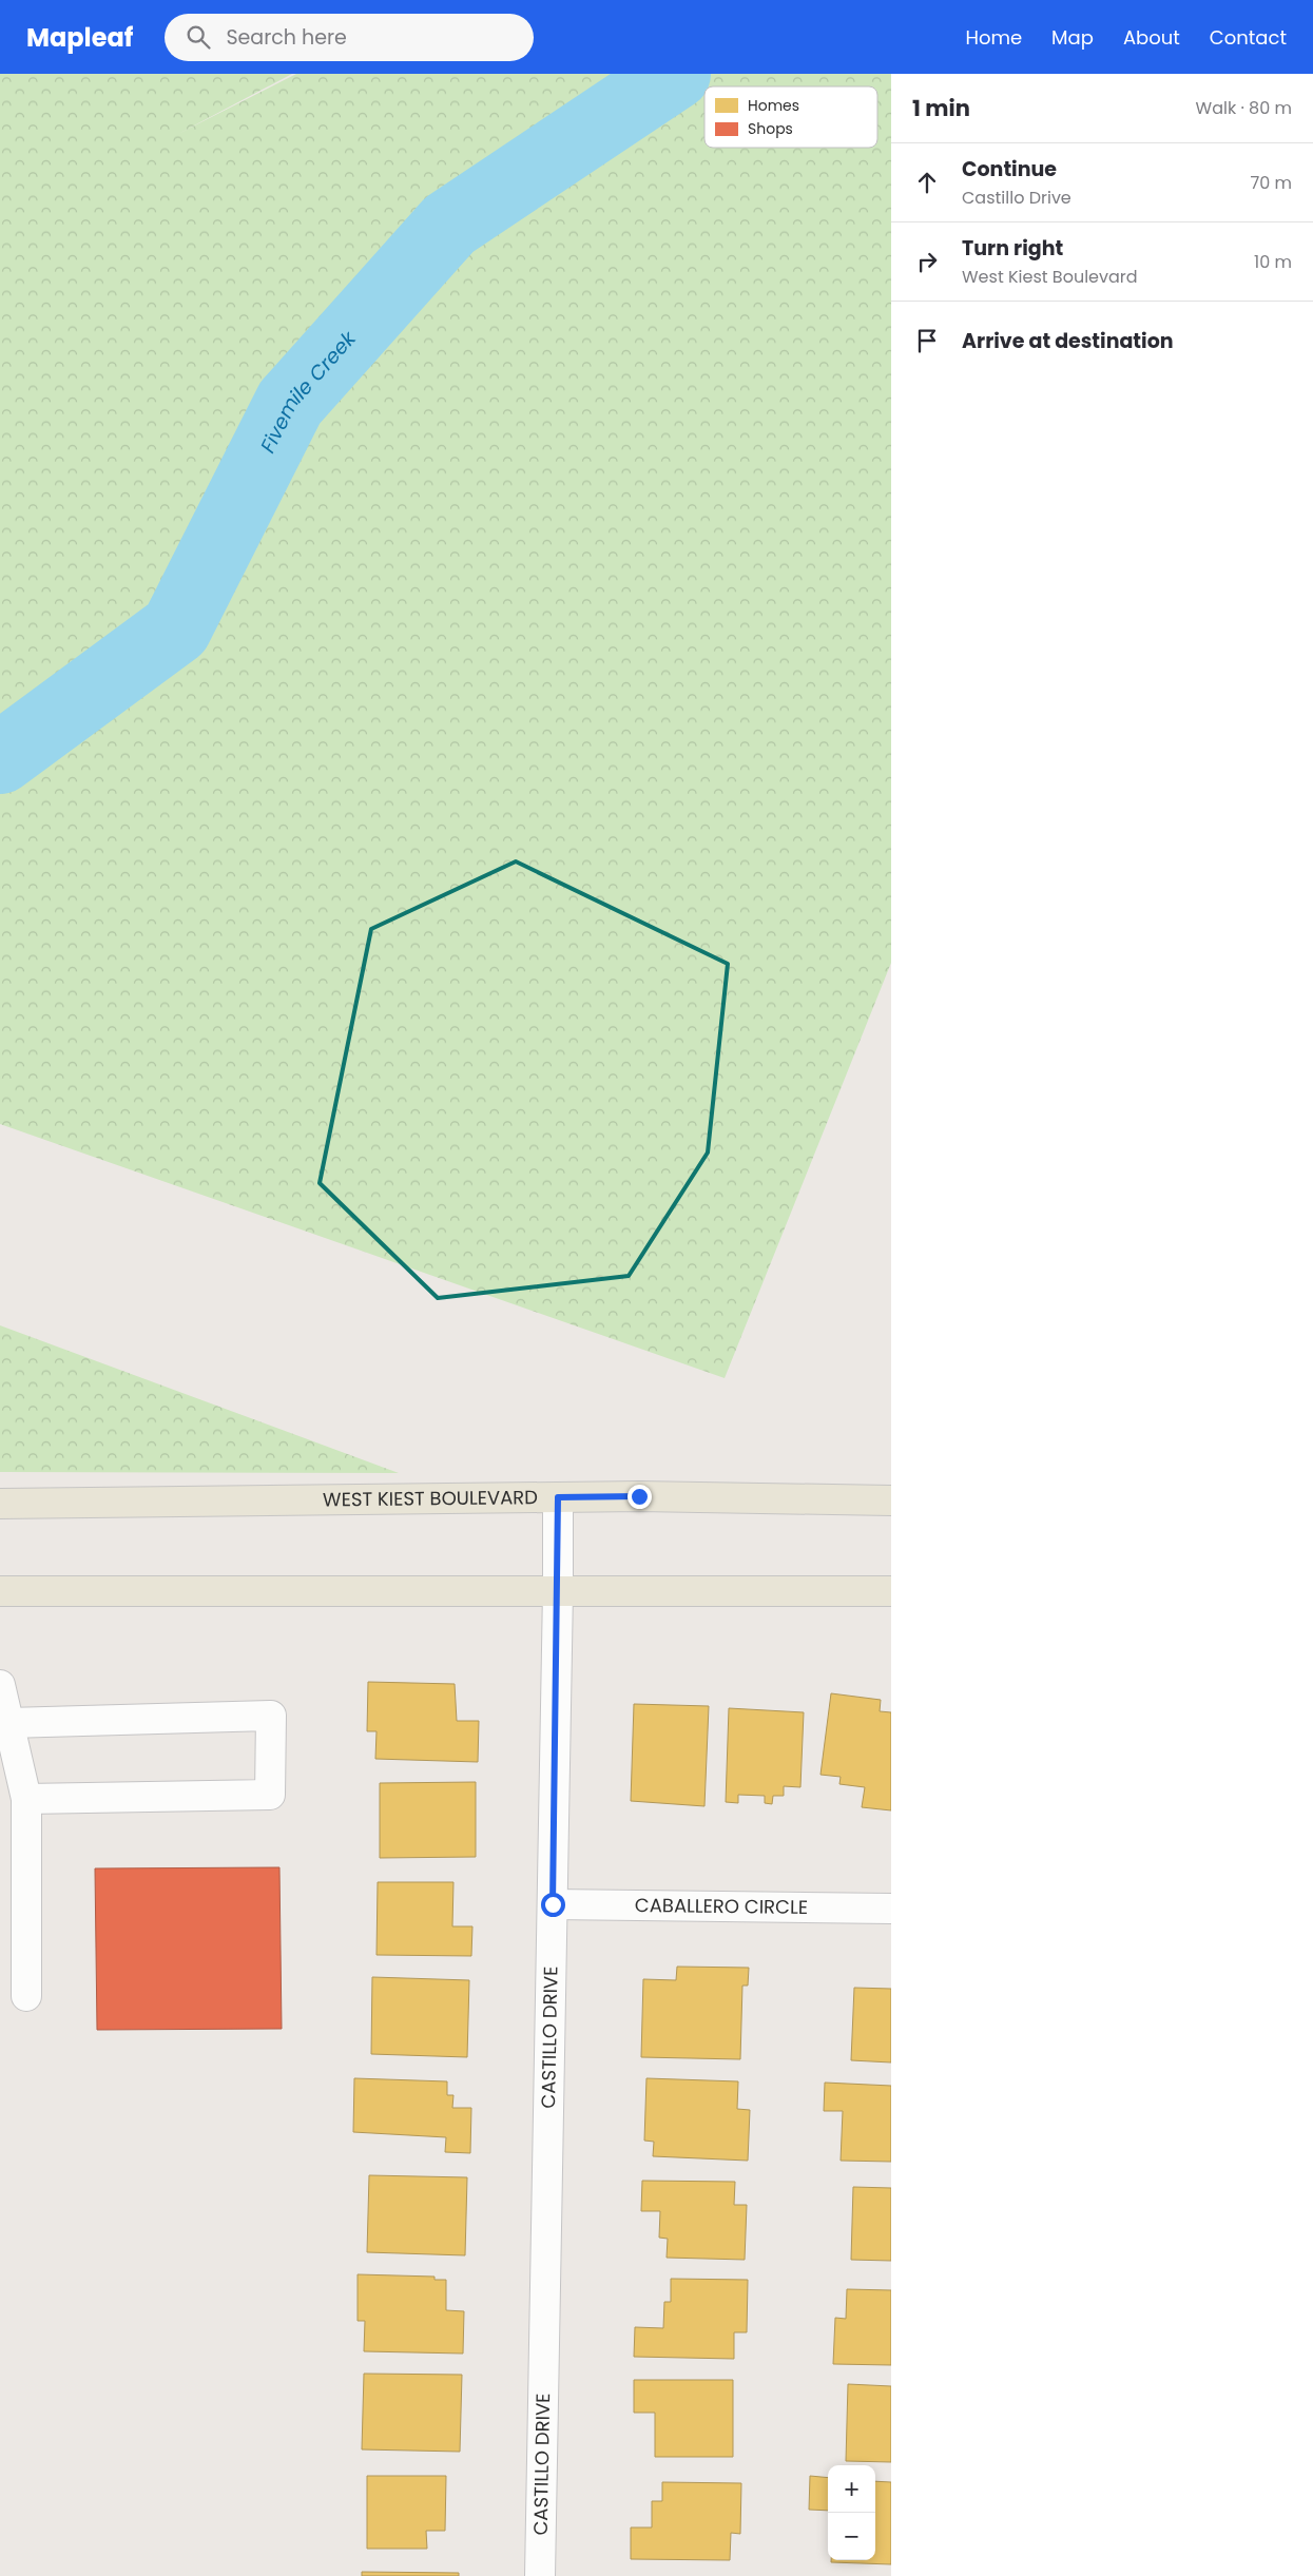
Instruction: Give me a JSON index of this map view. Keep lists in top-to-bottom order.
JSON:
{
  "streets": {
    "main road": ["WEST KIEST BOULEVARD"],
    "street": ["CABALLERO CIRCLE", "CASTILLO DRIVE"]
  },
  "crossings": [
    ["WEST KIEST BOULEVARD", "CASTILLO DRIVE"],
    ["CABALLERO CIRCLE", "CASTILLO DRIVE"]
  ],
  "water": ["Fivemile Creek"],
  "legend": ["Homes", "Shops"],
  "page": {
    "header": "Mapleaf",
    "search": "Search here",
    "nav": [
      "Home",
      "Map",
      "About",
      "Contact"
    ],
    "heading": ["1 min", "Walk · 80 m"],
    "list": [
      ["Continue", "Castillo Drive", "70 m"],
      ["Turn right", "West Kiest Boulevard", "10 m"],
      "Arrive at destination"
    ],
    "map_buttons": ["+", "−"]
  }
}
